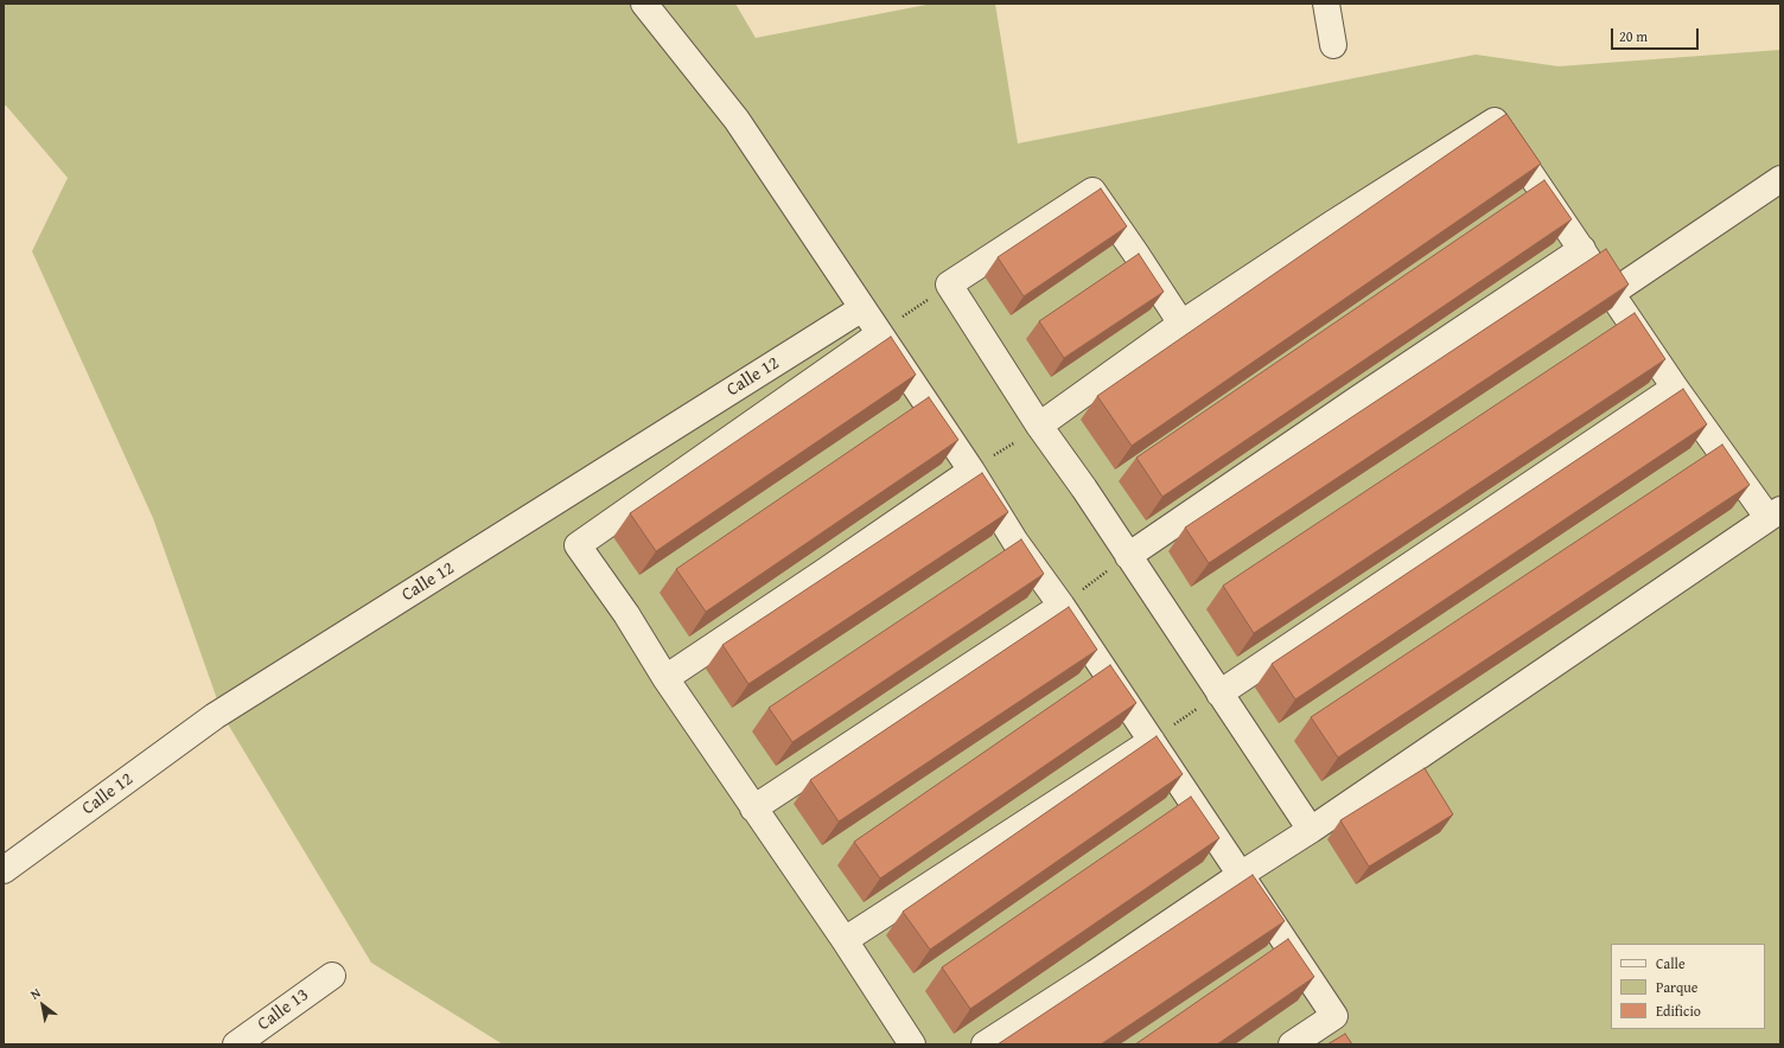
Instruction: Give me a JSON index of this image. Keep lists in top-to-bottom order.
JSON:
{
  "streets": {
    "street": ["Calle 12", "Calle 13"]
  },
  "legend": ["Calle", "Parque", "Edificio"],
  "scale_bar": "20 m",
  "north": "top left"
}
